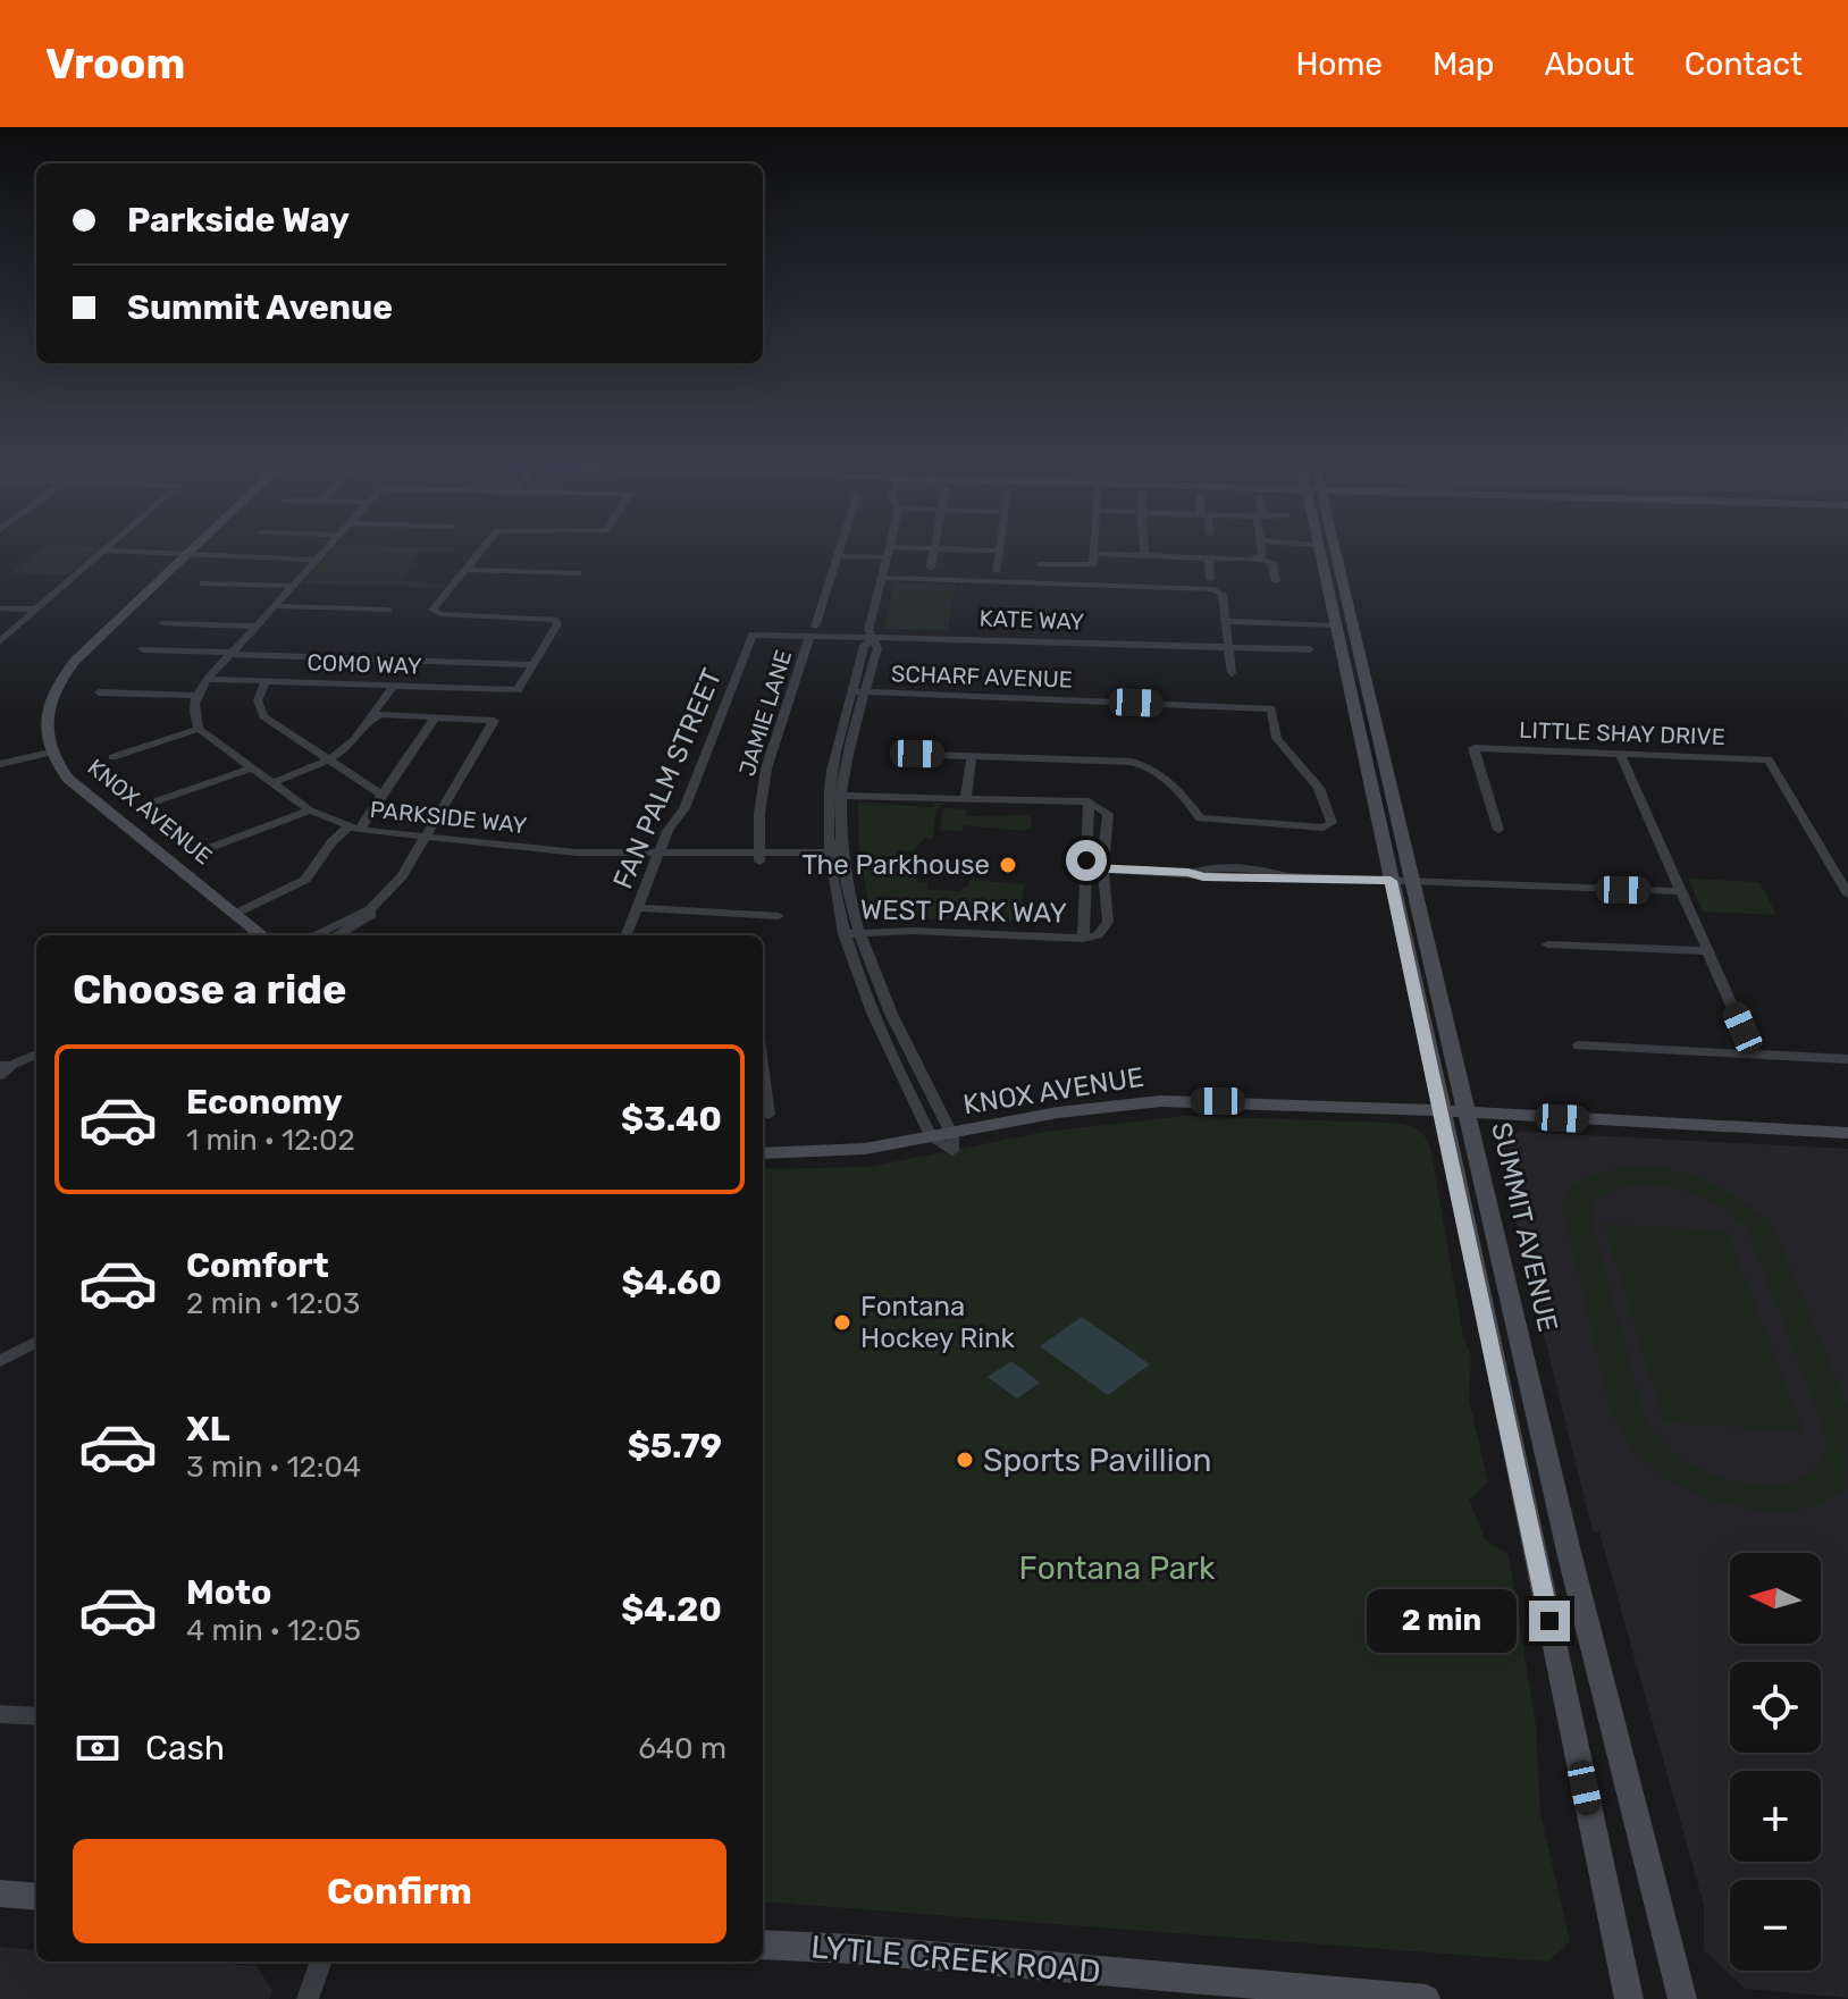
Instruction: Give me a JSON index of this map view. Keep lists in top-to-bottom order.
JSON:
{
  "streets": {
    "main road": ["KNOX AVENUE", "SUMMIT AVENUE", "LYTLE CREEK ROAD"],
    "street": [
      "KATE WAY",
      "COMO WAY",
      "SCHARF AVENUE",
      "JAMIE LANE",
      "LITTLE SHAY DRIVE",
      "FAN PALM STREET",
      "PARKSIDE WAY",
      "WEST PARK WAY"
    ]
  },
  "crossings": [
    ["KATE WAY", "JAMIE LANE"],
    ["KATE WAY", "FAN PALM STREET"],
    ["JAMIE LANE", "PARKSIDE WAY"],
    ["FAN PALM STREET", "PARKSIDE WAY"],
    ["KNOX AVENUE", "SUMMIT AVENUE"]
  ],
  "parks": ["Fontana Park"],
  "places": ["The Parkhouse", "Fontana Hockey Rink", "Sports Pavillion"],
  "north": "left",
  "page": {
    "header": "Vroom",
    "nav": [
      "Home",
      "Map",
      "About",
      "Contact"
    ],
    "banner": ["Parkside Way", "Summit Avenue"],
    "heading": "Choose a ride",
    "list": [
      {
        "name": "Economy",
        "note": "1 min · 12:02",
        "value": "$3.40"
      },
      {
        "name": "Comfort",
        "note": "2 min · 12:03",
        "value": "$4.60"
      },
      {
        "name": "XL",
        "note": "3 min · 12:04",
        "value": "$5.79"
      },
      {
        "name": "Moto",
        "note": "4 min · 12:05",
        "value": "$4.20"
      }
    ],
    "map_buttons": ["+", "−"],
    "bubble": "2 min",
    "pay": ["Cash", "640 m"],
    "buttons": "Confirm"
  }
}
